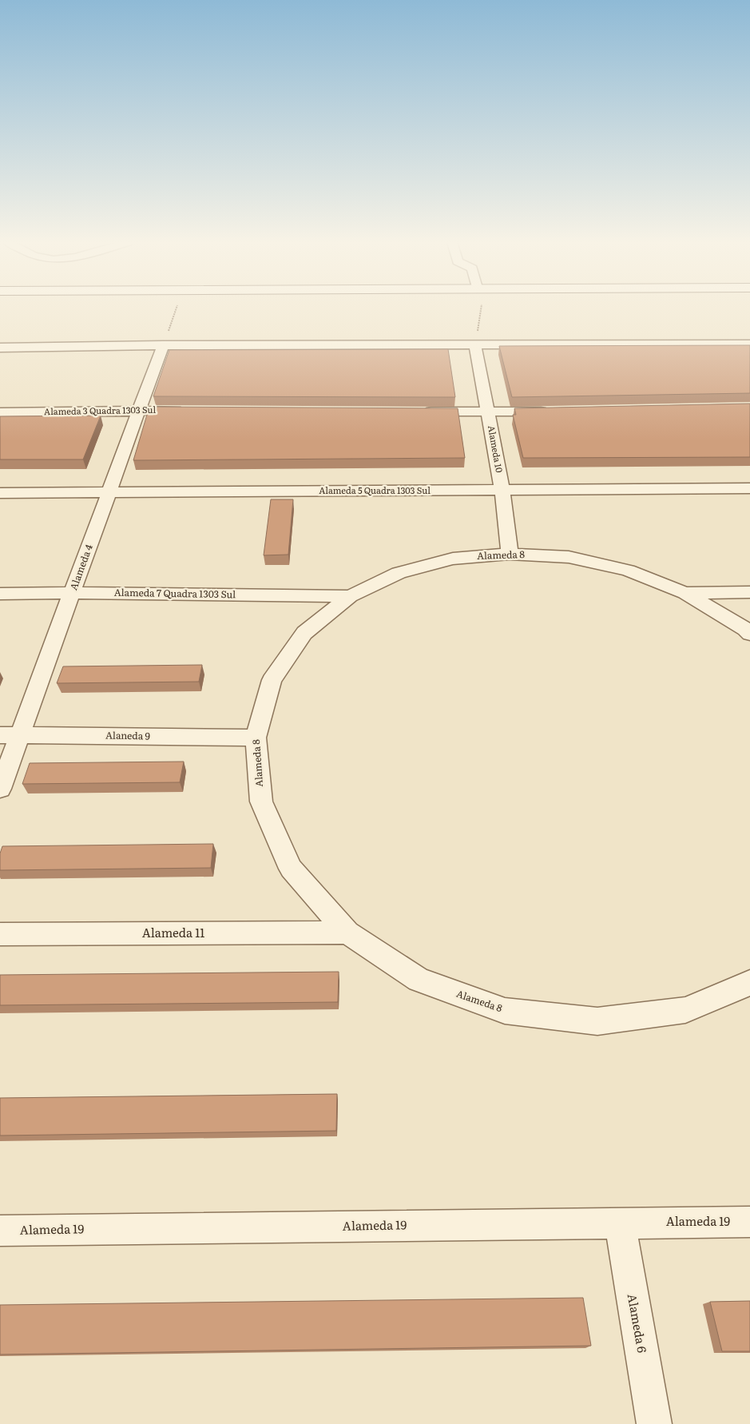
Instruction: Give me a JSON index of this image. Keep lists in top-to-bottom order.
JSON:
{
  "streets": {
    "street": [
      "Alameda 3 Quadra 1303 Sul",
      "Alameda 10",
      "Alameda 5 Quadra 1303 Sul",
      "Alameda 8",
      "Alameda 4",
      "Alameda 7 Quadra 1303 Sul",
      "Alaneda 9",
      "Alameda 11",
      "Alameda 19",
      "Alameda 6"
    ]
  },
  "crossings": [
    ["Alameda 3 Quadra 1303 Sul", "Alameda 4"],
    ["Alameda 10", "Alameda 5 Quadra 1303 Sul"],
    ["Alameda 10", "Alameda 8"],
    ["Alameda 5 Quadra 1303 Sul", "Alameda 4"],
    ["Alameda 8", "Alameda 7 Quadra 1303 Sul"],
    ["Alameda 8", "Alaneda 9"],
    ["Alameda 8", "Alameda 11"],
    ["Alameda 4", "Alameda 7 Quadra 1303 Sul"],
    ["Alameda 4", "Alaneda 9"],
    ["Alameda 19", "Alameda 6"]
  ]
}
